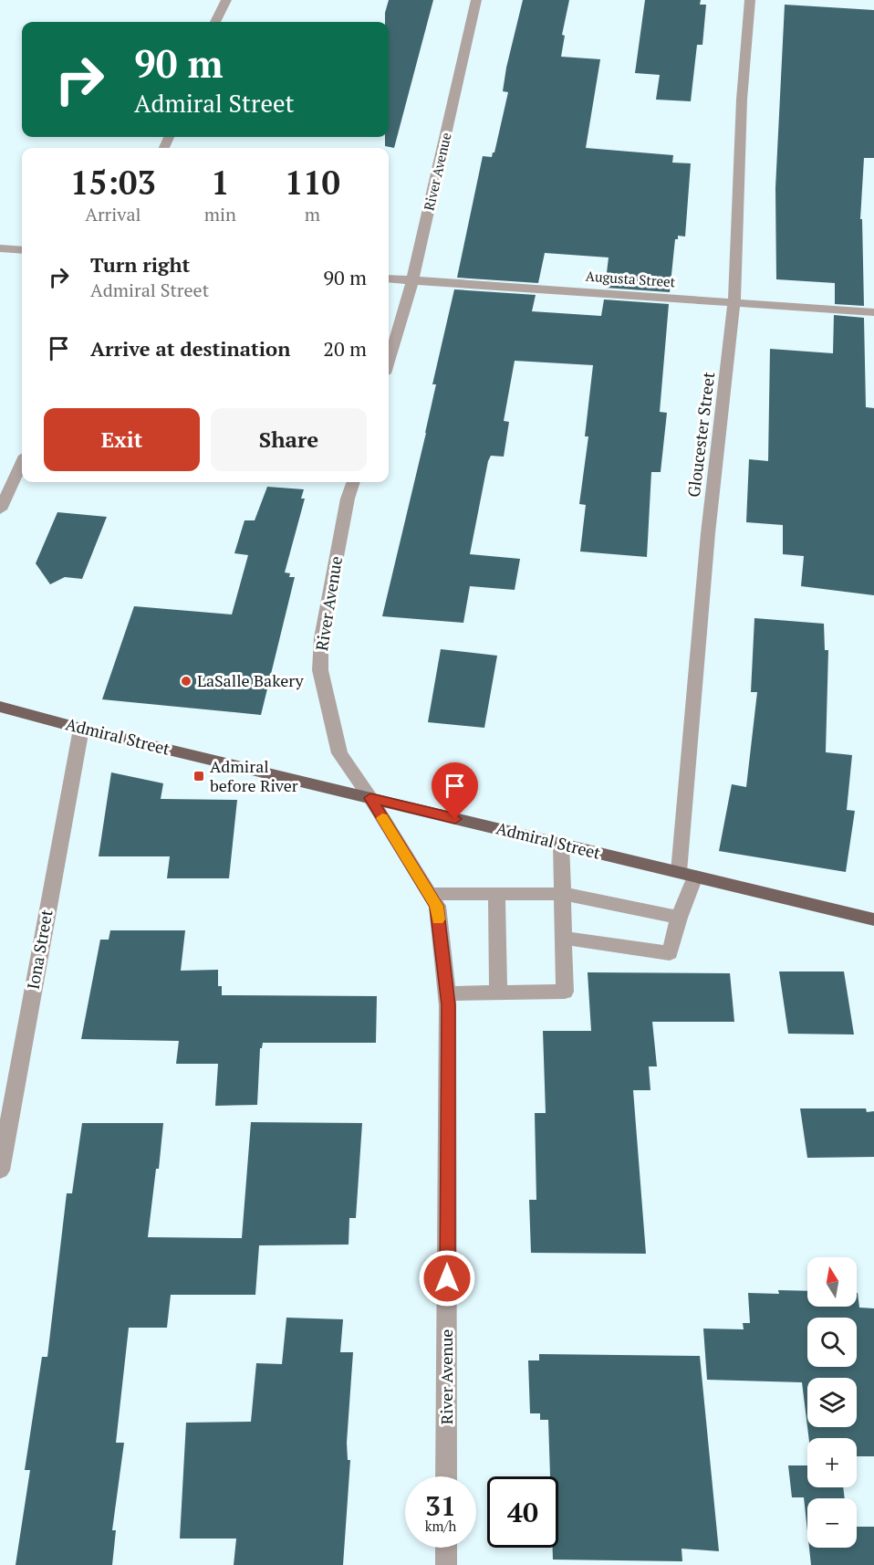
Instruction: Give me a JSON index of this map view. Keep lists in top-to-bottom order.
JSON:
{
  "streets": {
    "main road": ["Admiral Street"],
    "street": [
      "River Avenue",
      "Augusta Street",
      "Gloucester Street",
      "Iona Street"
    ]
  },
  "crossings": [
    ["River Avenue", "Augusta Street"],
    ["River Avenue", "Admiral Street"],
    ["Augusta Street", "Gloucester Street"],
    ["Gloucester Street", "Admiral Street"],
    ["Admiral Street", "Iona Street"]
  ],
  "places": {
    "other": ["LaSalle Bakery"],
    "transit": ["Admiral before River"]
  },
  "north": "top",
  "page": {
    "turn": ["90 m", "Admiral Street"],
    "eta": [
      "15:03",
      "Arrival",
      "1",
      "min",
      "110",
      "m"
    ],
    "list": [
      {
        "name": "Turn right",
        "note": "Admiral Street",
        "value": "90 m"
      },
      {
        "name": "Arrive at destination",
        "value": "20 m"
      }
    ],
    "buttons": ["Exit", "Share"],
    "map_buttons": ["+", "−"],
    "speed": "31 km/h",
    "limit": "40"
  }
}
